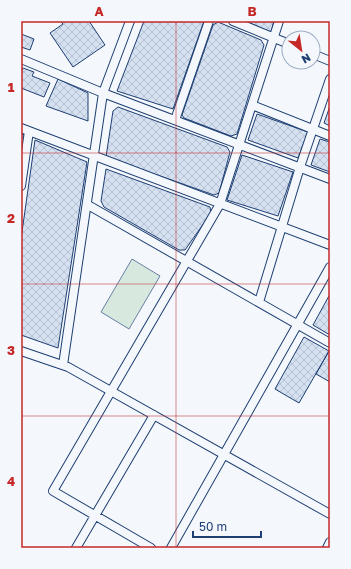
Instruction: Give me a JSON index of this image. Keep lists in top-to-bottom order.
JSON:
{
  "scale_bar": "50 m",
  "north": "bottom right",
  "grid": {
    "columns": ["A", "B"],
    "rows": [
      "1",
      "2",
      "3",
      "4"
    ]
  }
}
